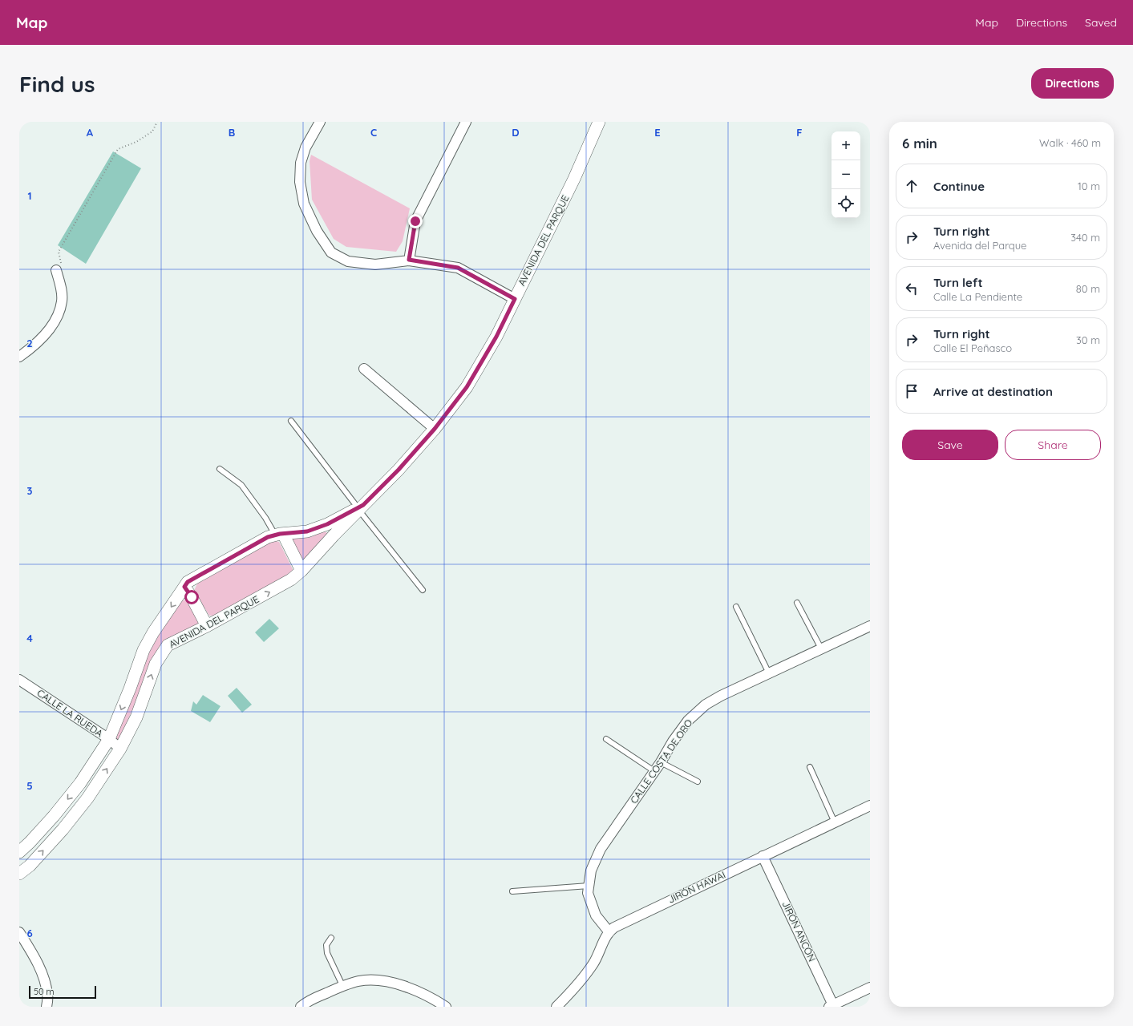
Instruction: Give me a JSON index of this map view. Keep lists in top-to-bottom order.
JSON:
{
  "streets": {
    "street": [
      "AVENIDA DEL PARQUE",
      "CALLE LA RUEDA",
      "CALLE COSTA DE ORO",
      "JIRÓN HAWAI",
      "JIRÓN ANCÓN"
    ]
  },
  "crossings": [
    ["AVENIDA DEL PARQUE", "CALLE LA RUEDA"],
    ["CALLE COSTA DE ORO", "JIRÓN HAWAI"],
    ["JIRÓN HAWAI", "JIRÓN ANCÓN"]
  ],
  "scale_bar": "50 m",
  "page": {
    "header": "Map",
    "nav": ["Map", "Directions", "Saved"],
    "buttons": [
      "Directions",
      ["Save", "Share"]
    ],
    "title": "Find us",
    "heading": ["6 min", "Walk · 460 m"],
    "map_buttons": ["+", "−"],
    "list": [
      ["Continue", "10 m"],
      ["Turn right", "Avenida del Parque", "340 m"],
      ["Turn left", "Calle La Pendiente", "80 m"],
      ["Turn right", "Calle El Peñasco", "30 m"],
      "Arrive at destination"
    ],
    "scale": "50 m"
  },
  "grid": {
    "columns": [
      "A",
      "B",
      "C",
      "D",
      "E",
      "F"
    ],
    "rows": [
      "1",
      "2",
      "3",
      "4",
      "5",
      "6"
    ]
  }
}
